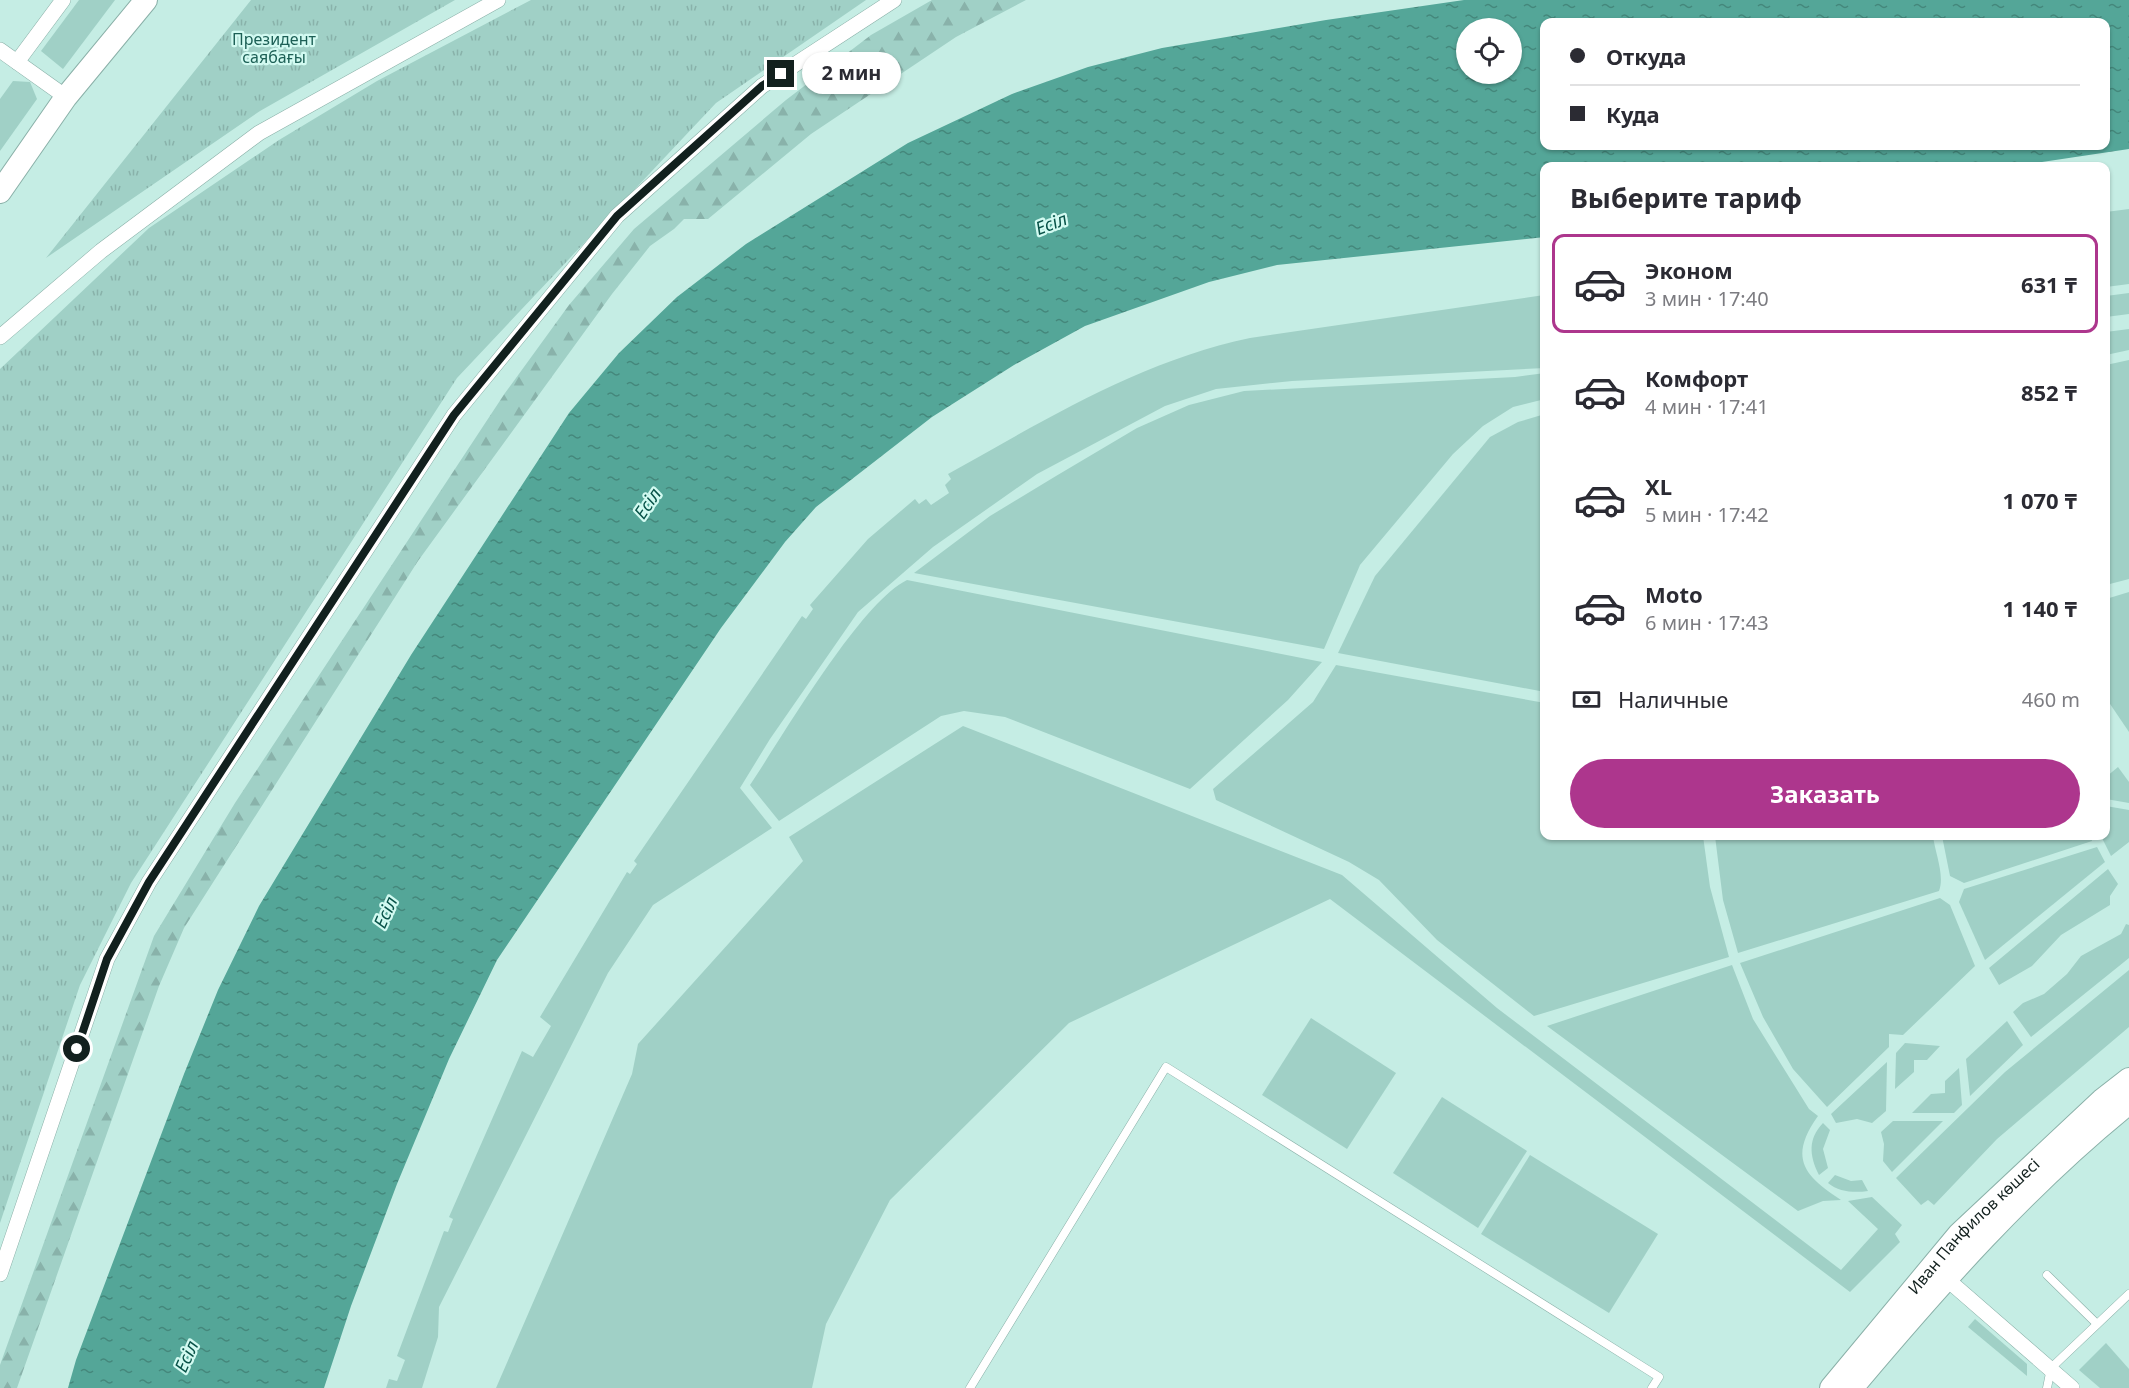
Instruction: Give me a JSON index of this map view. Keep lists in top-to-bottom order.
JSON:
{
  "streets": {
    "street": ["Иван Панфилов көшесі"]
  },
  "water": ["Есіл"],
  "parks": ["Президент саябағы"],
  "page": {
    "banner": ["Откуда", "Куда"],
    "bubble": "2 мин",
    "heading": "Выберите тариф",
    "list": [
      {
        "name": "Эконом",
        "note": "3 мин · 17:40",
        "value": "631 ₸"
      },
      {
        "name": "Комфорт",
        "note": "4 мин · 17:41",
        "value": "852 ₸"
      },
      {
        "name": "XL",
        "note": "5 мин · 17:42",
        "value": "1 070 ₸"
      },
      {
        "name": "Moto",
        "note": "6 мин · 17:43",
        "value": "1 140 ₸"
      }
    ],
    "pay": ["Наличные", "460 m"],
    "buttons": "Заказать"
  }
}
